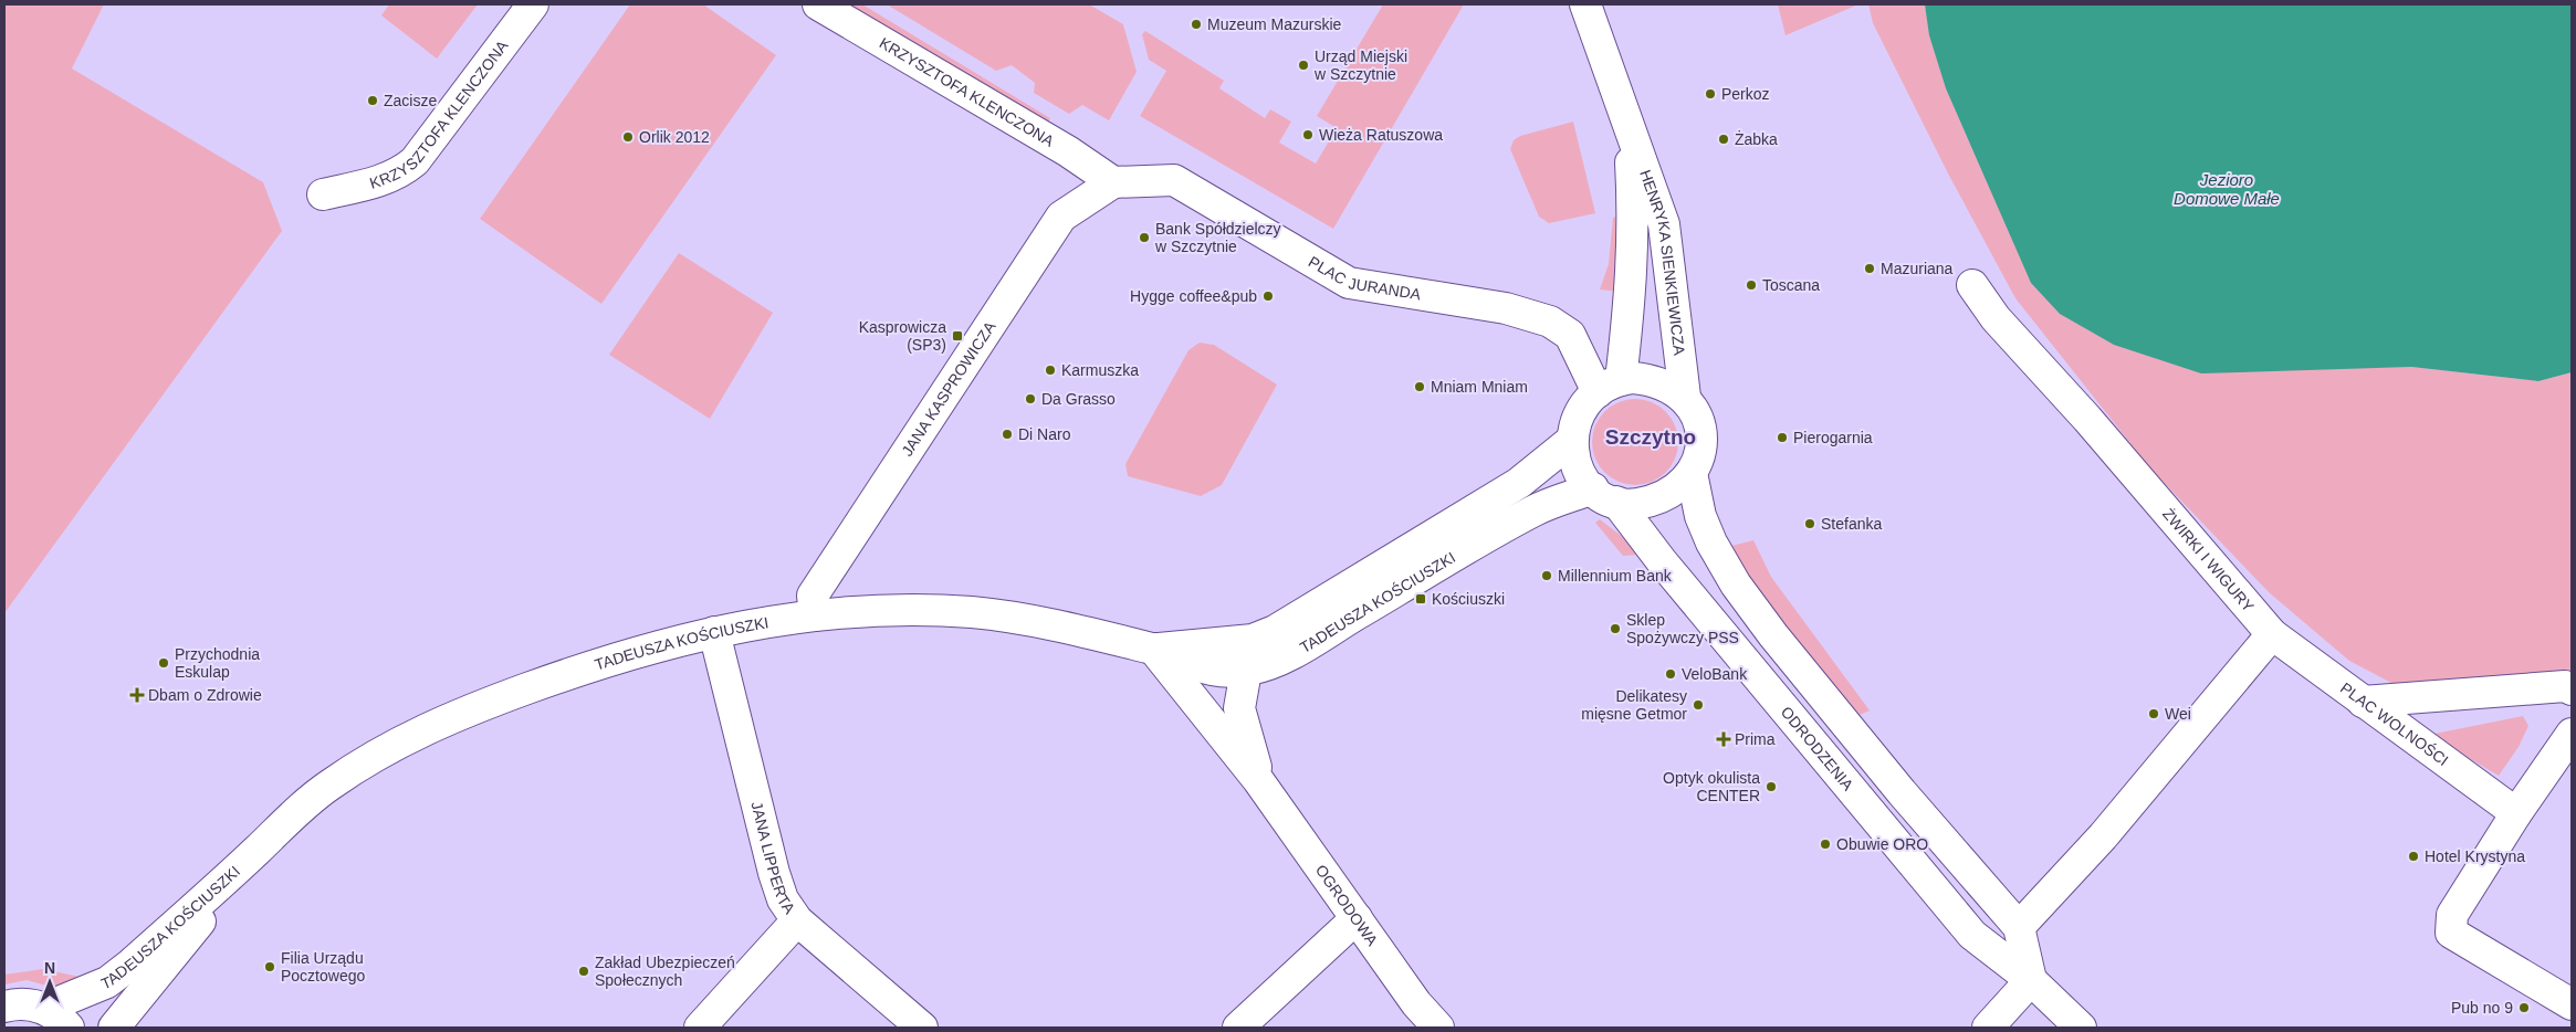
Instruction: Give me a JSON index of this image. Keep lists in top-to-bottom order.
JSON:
{
  "streets": {
    "street": [
      "KRZYSZTOFA KLENCZONA",
      "HENRYKA SIENKIEWICZA",
      "PLAC JURANDA",
      "JANA KASPROWICZA",
      "ŻWIRKI I WIGURY",
      "TADEUSZA KOŚCIUSZKI",
      "PLAC WOLNOŚCI",
      "ODRODZENIA",
      "JANA LIPPERTA",
      "OGRODOWA"
    ]
  },
  "crossings": [
    ["KRZYSZTOFA KLENCZONA", "PLAC JURANDA"],
    ["KRZYSZTOFA KLENCZONA", "JANA KASPROWICZA"],
    ["HENRYKA SIENKIEWICZA", "PLAC JURANDA"],
    ["HENRYKA SIENKIEWICZA", "TADEUSZA KOŚCIUSZKI"],
    ["HENRYKA SIENKIEWICZA", "ODRODZENIA"],
    ["PLAC JURANDA", "JANA KASPROWICZA"],
    ["PLAC JURANDA", "TADEUSZA KOŚCIUSZKI"],
    ["PLAC JURANDA", "ODRODZENIA"],
    ["JANA KASPROWICZA", "TADEUSZA KOŚCIUSZKI"],
    ["ŻWIRKI I WIGURY", "PLAC WOLNOŚCI"],
    ["TADEUSZA KOŚCIUSZKI", "ODRODZENIA"],
    ["TADEUSZA KOŚCIUSZKI", "JANA LIPPERTA"],
    ["TADEUSZA KOŚCIUSZKI", "OGRODOWA"]
  ],
  "districts": ["Szczytno"],
  "water": ["Jezioro Domowe Małe"],
  "places": {
    "other": [
      "Muzeum Mazurskie",
      "Urząd Miejski w Szczytnie",
      "Perkoz",
      "Zacisze",
      "Wieża Ratuszowa",
      "Orlik 2012",
      "Żabka",
      "Bank Spółdzielczy w Szczytnie",
      "Mazuriana",
      "Toscana",
      "Hygge coffee&pub",
      "Karmuszka",
      "Mniam Mniam",
      "Da Grasso",
      "Di Naro",
      "Pierogarnia",
      "Stefanka",
      "Millennium Bank",
      "Sklep Spożywczy PSS",
      "Przychodnia Eskulap",
      "VeloBank",
      "Delikatesy mięsne Getmor",
      "Wei",
      "Optyk okulista CENTER",
      "Obuwie ORO",
      "Hotel Krystyna",
      "Filia Urządu Pocztowego",
      "Zakład Ubezpieczeń Społecznych",
      "Pub no 9"
    ],
    "transit": ["Kasprowicza (SP3)", "Kościuszki"],
    "health": ["Dbam o Zdrowie", "Prima"]
  },
  "north": "top"
}
